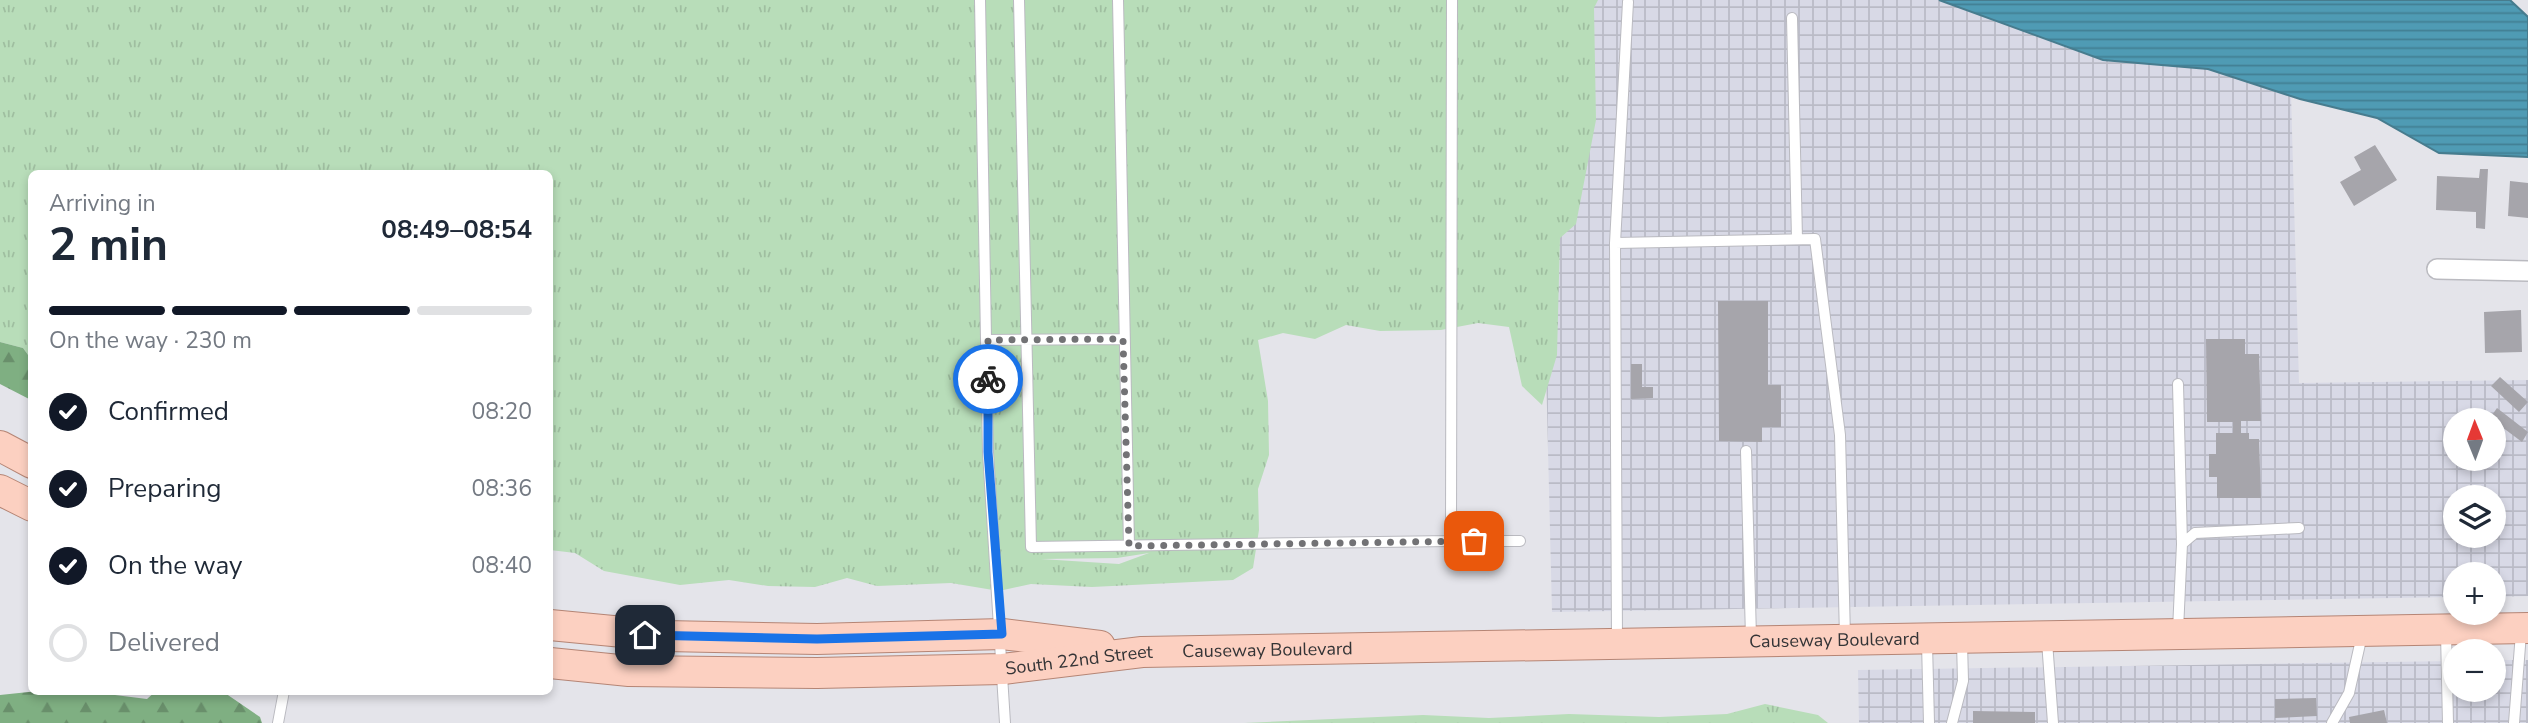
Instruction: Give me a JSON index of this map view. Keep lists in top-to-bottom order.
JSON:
{
  "streets": {
    "main road": ["Causeway Boulevard", "South 22nd Street"]
  },
  "crossings": [
    ["Causeway Boulevard", "South 22nd Street"]
  ],
  "north": "top",
  "page": {
    "heading": ["2 min", "Arriving in", "08:49–08:54"],
    "bar": "On the way · 230 m",
    "list": [
      ["Confirmed", "08:20"],
      ["Preparing", "08:36"],
      ["On the way", "08:40"],
      "Delivered"
    ],
    "map_buttons": ["+", "−"]
  }
}
